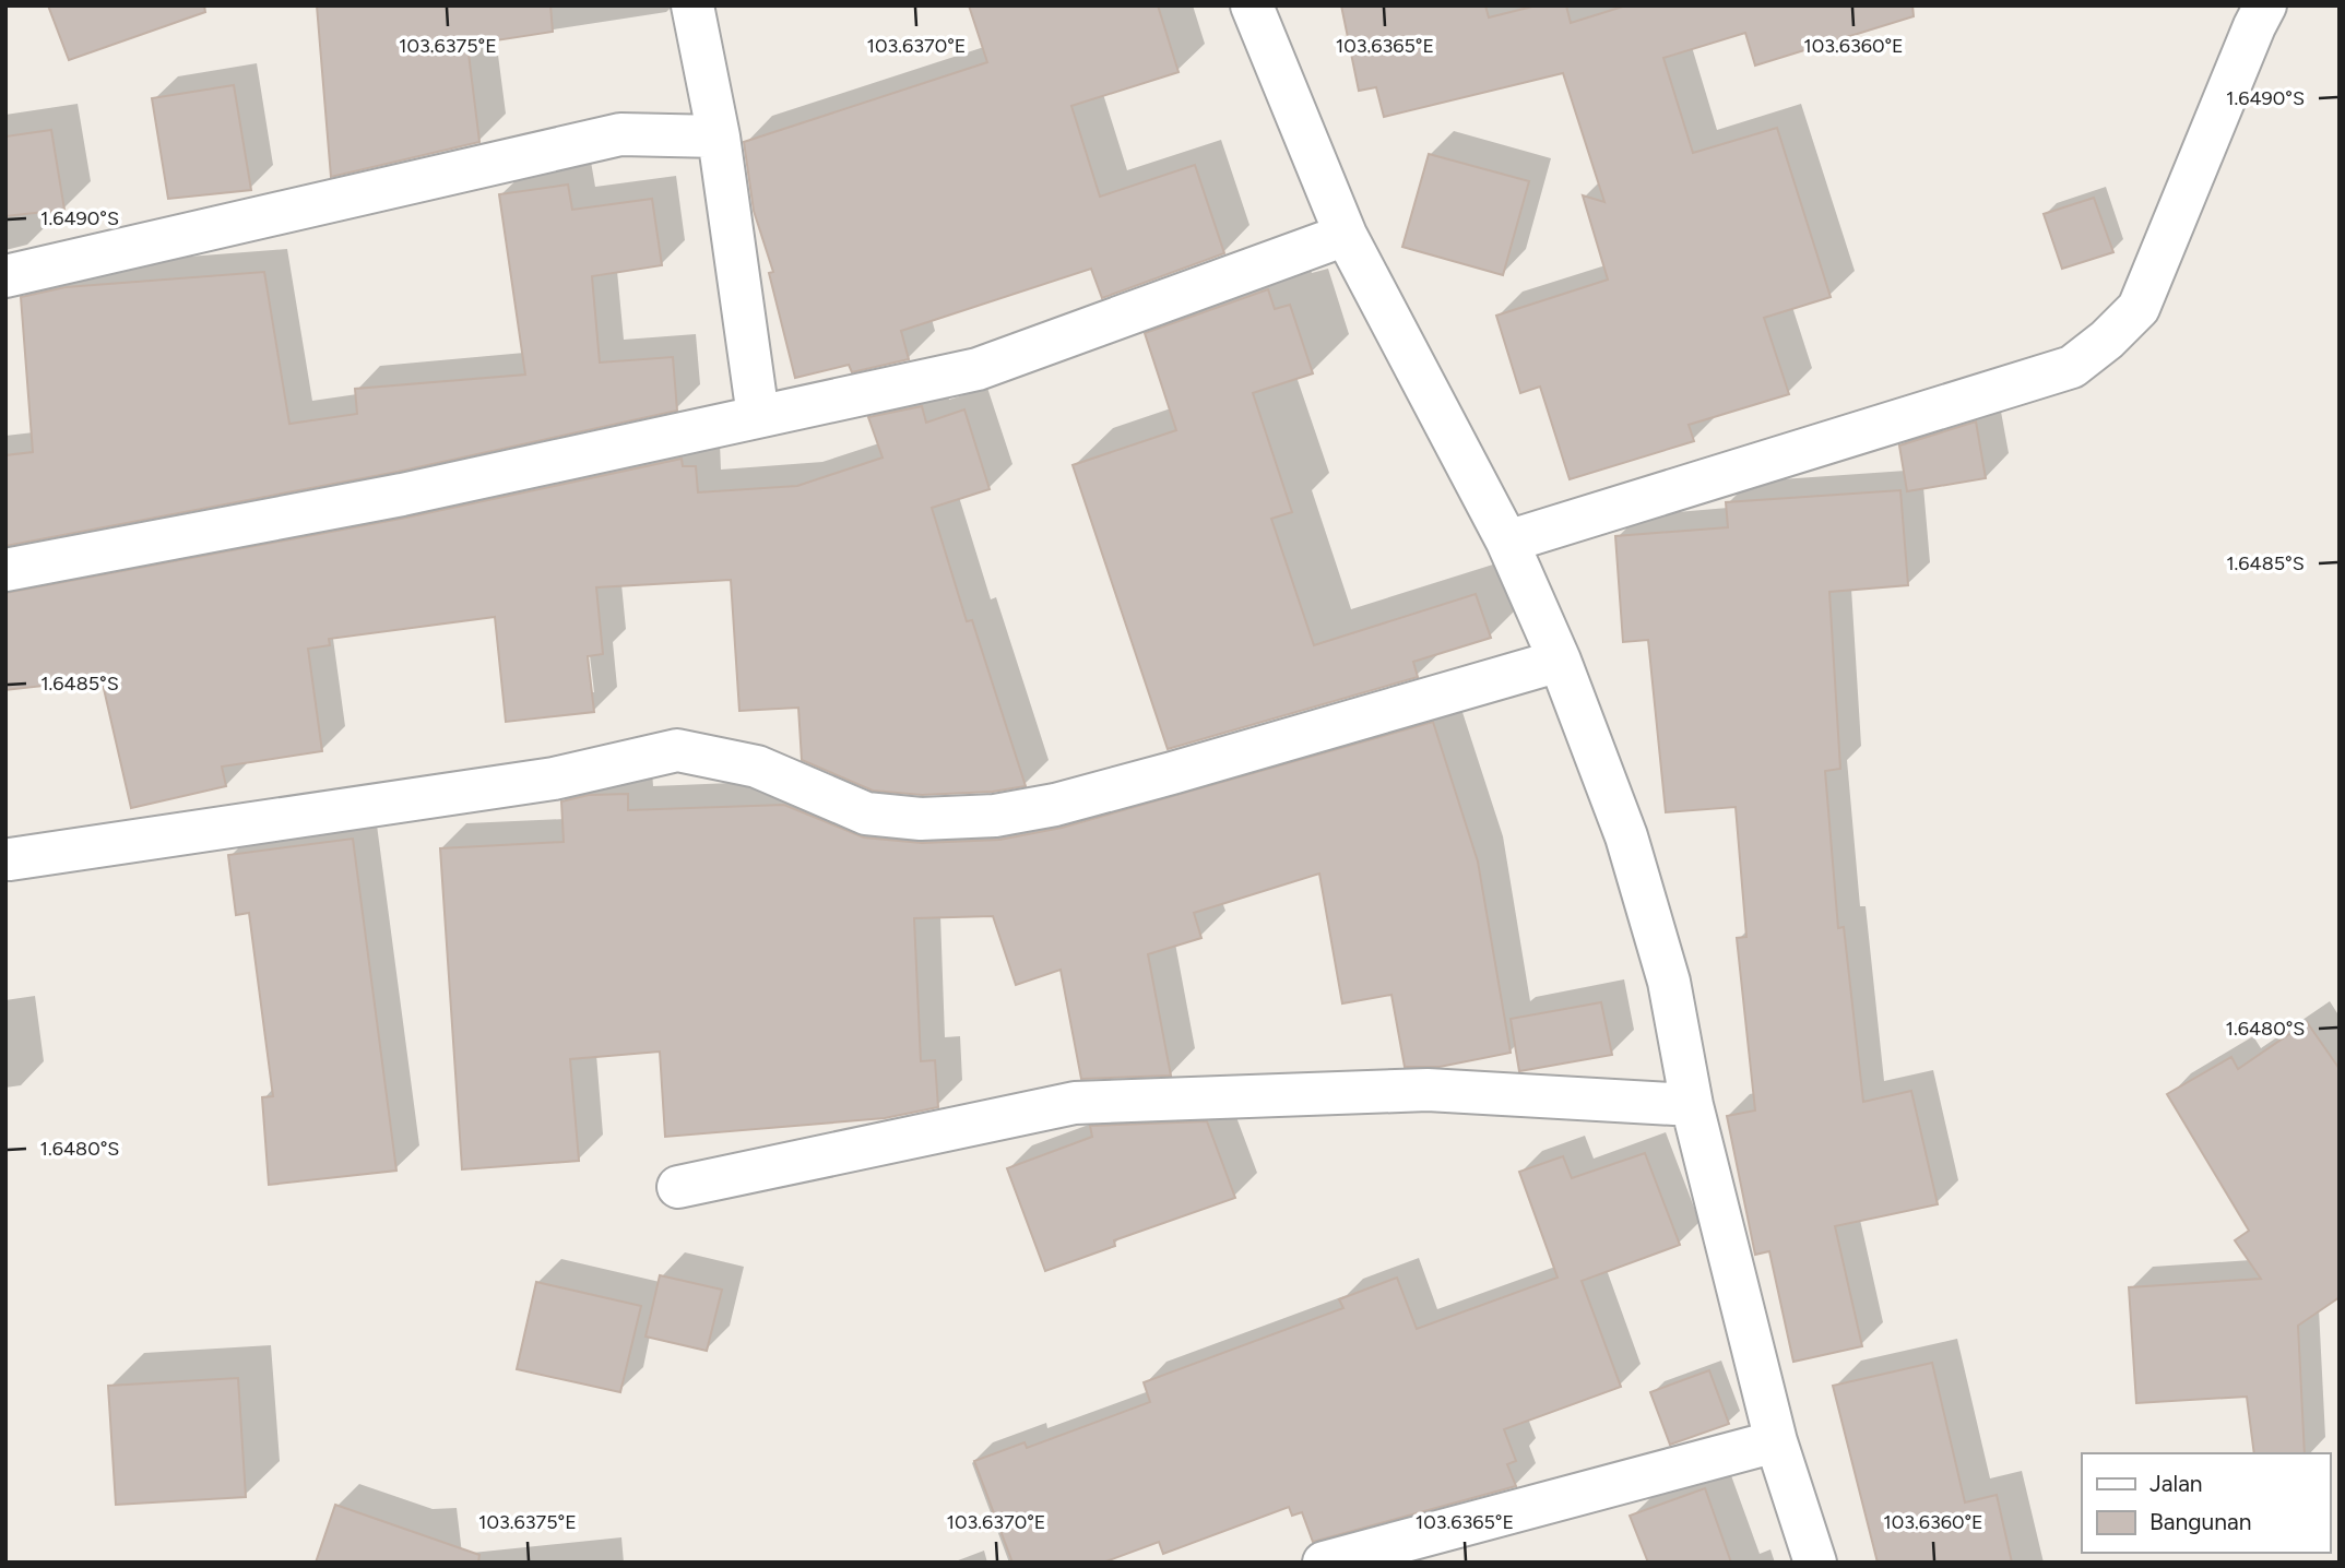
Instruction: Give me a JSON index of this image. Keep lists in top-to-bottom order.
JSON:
{
  "legend": ["Jalan", "Bangunan"],
  "coordinates": [
    "103.6375°E",
    "103.6370°E",
    "103.6365°E",
    "103.6360°E",
    "1.6490°S",
    "1.6485°S",
    "1.6480°S"
  ]
}
